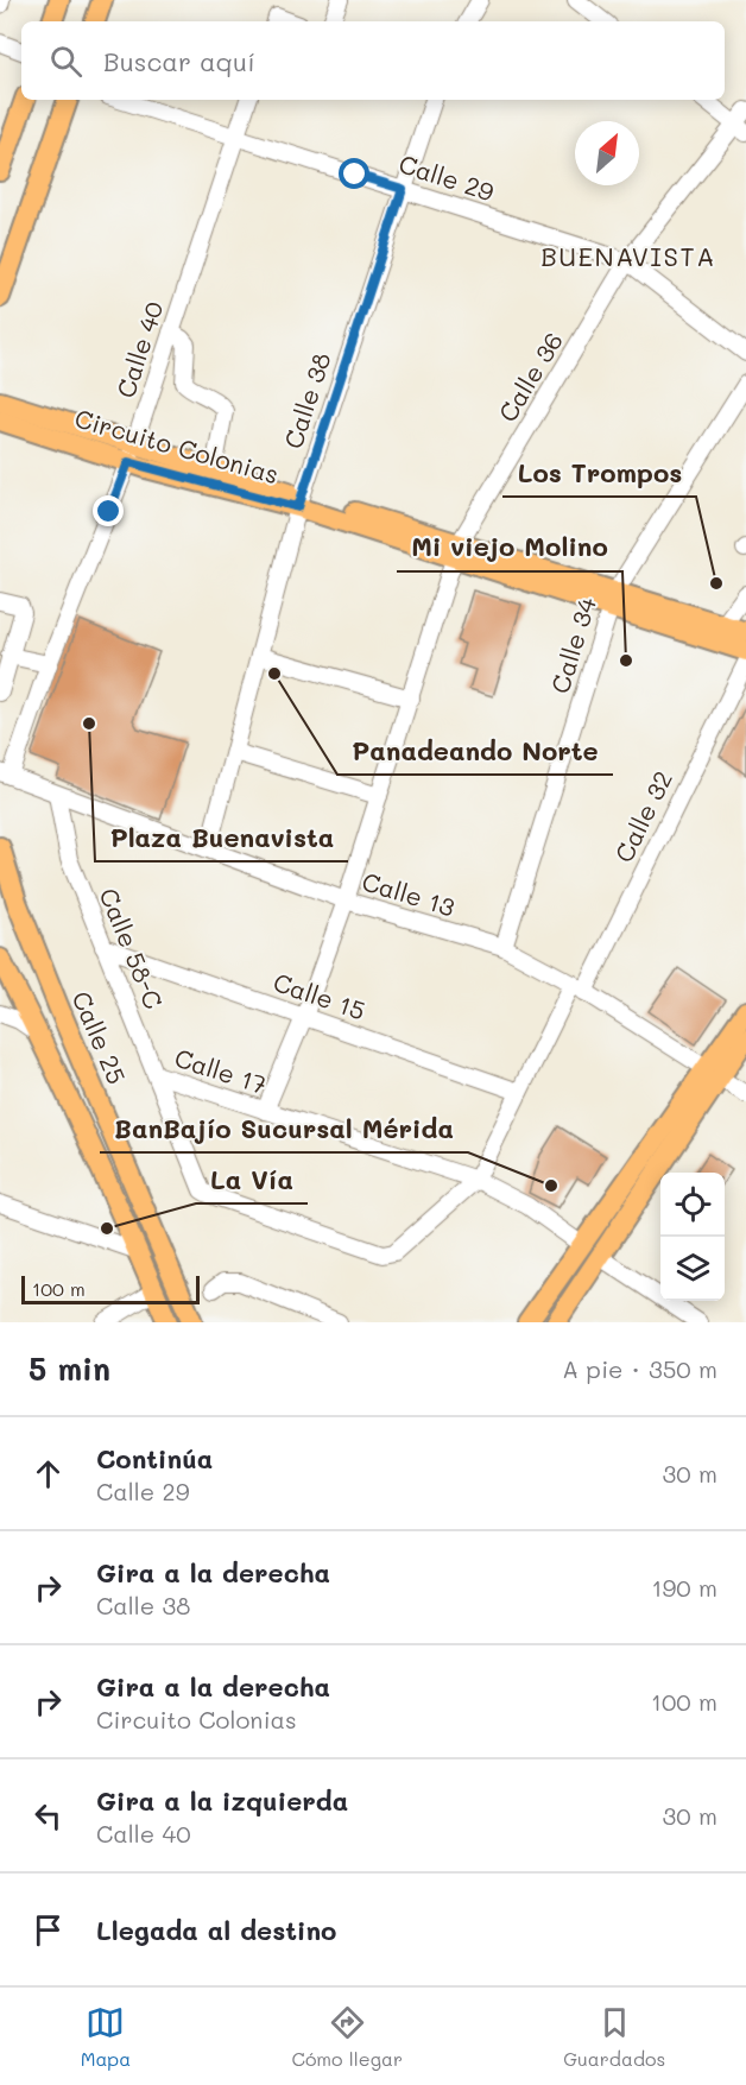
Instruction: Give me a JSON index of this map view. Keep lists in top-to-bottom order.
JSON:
{
  "streets": {
    "main road": ["Circuito Colonias", "Calle 25"],
    "street": [
      "Calle 29",
      "Calle 40",
      "Calle 36",
      "Calle 38",
      "Calle 34",
      "Calle 32",
      "Calle 13",
      "Calle 58-C",
      "Calle 15",
      "Calle 17"
    ]
  },
  "crossings": [
    ["Calle 29", "Calle 40"],
    ["Calle 29", "Calle 36"],
    ["Calle 29", "Calle 38"],
    ["Calle 40", "Circuito Colonias"],
    ["Calle 40", "Calle 13"],
    ["Calle 36", "Circuito Colonias"],
    ["Calle 36", "Calle 13"],
    ["Calle 36", "Calle 15"],
    ["Calle 36", "Calle 17"],
    ["Calle 38", "Circuito Colonias"],
    ["Calle 38", "Calle 13"],
    ["Circuito Colonias", "Calle 34"],
    ["Calle 34", "Calle 13"],
    ["Calle 32", "Calle 13"],
    ["Calle 32", "Calle 58-C"],
    ["Calle 32", "Calle 15"],
    ["Calle 32", "Calle 17"],
    ["Calle 13", "Calle 58-C"],
    ["Calle 58-C", "Calle 15"],
    ["Calle 58-C", "Calle 17"]
  ],
  "districts": ["BUENAVISTA"],
  "places": [
    "Los Trompos",
    "Mi viejo Molino",
    "Panadeando Norte",
    "Plaza Buenavista",
    "BanBajío Sucursal Mérida",
    "La Vía"
  ],
  "scale_bar": "100 m",
  "north": "top right",
  "page": {
    "search": "Buscar aquí",
    "scale": "100 m",
    "heading": ["5 min", "A pie · 350 m"],
    "list": [
      ["Continúa", "Calle 29", "30 m"],
      ["Gira a la derecha", "Calle 38", "190 m"],
      ["Gira a la derecha", "Circuito Colonias", "100 m"],
      ["Gira a la izquierda", "Calle 40", "30 m"],
      "Llegada al destino"
    ],
    "nav": ["Mapa", "Cómo llegar", "Guardados"]
  }
}
